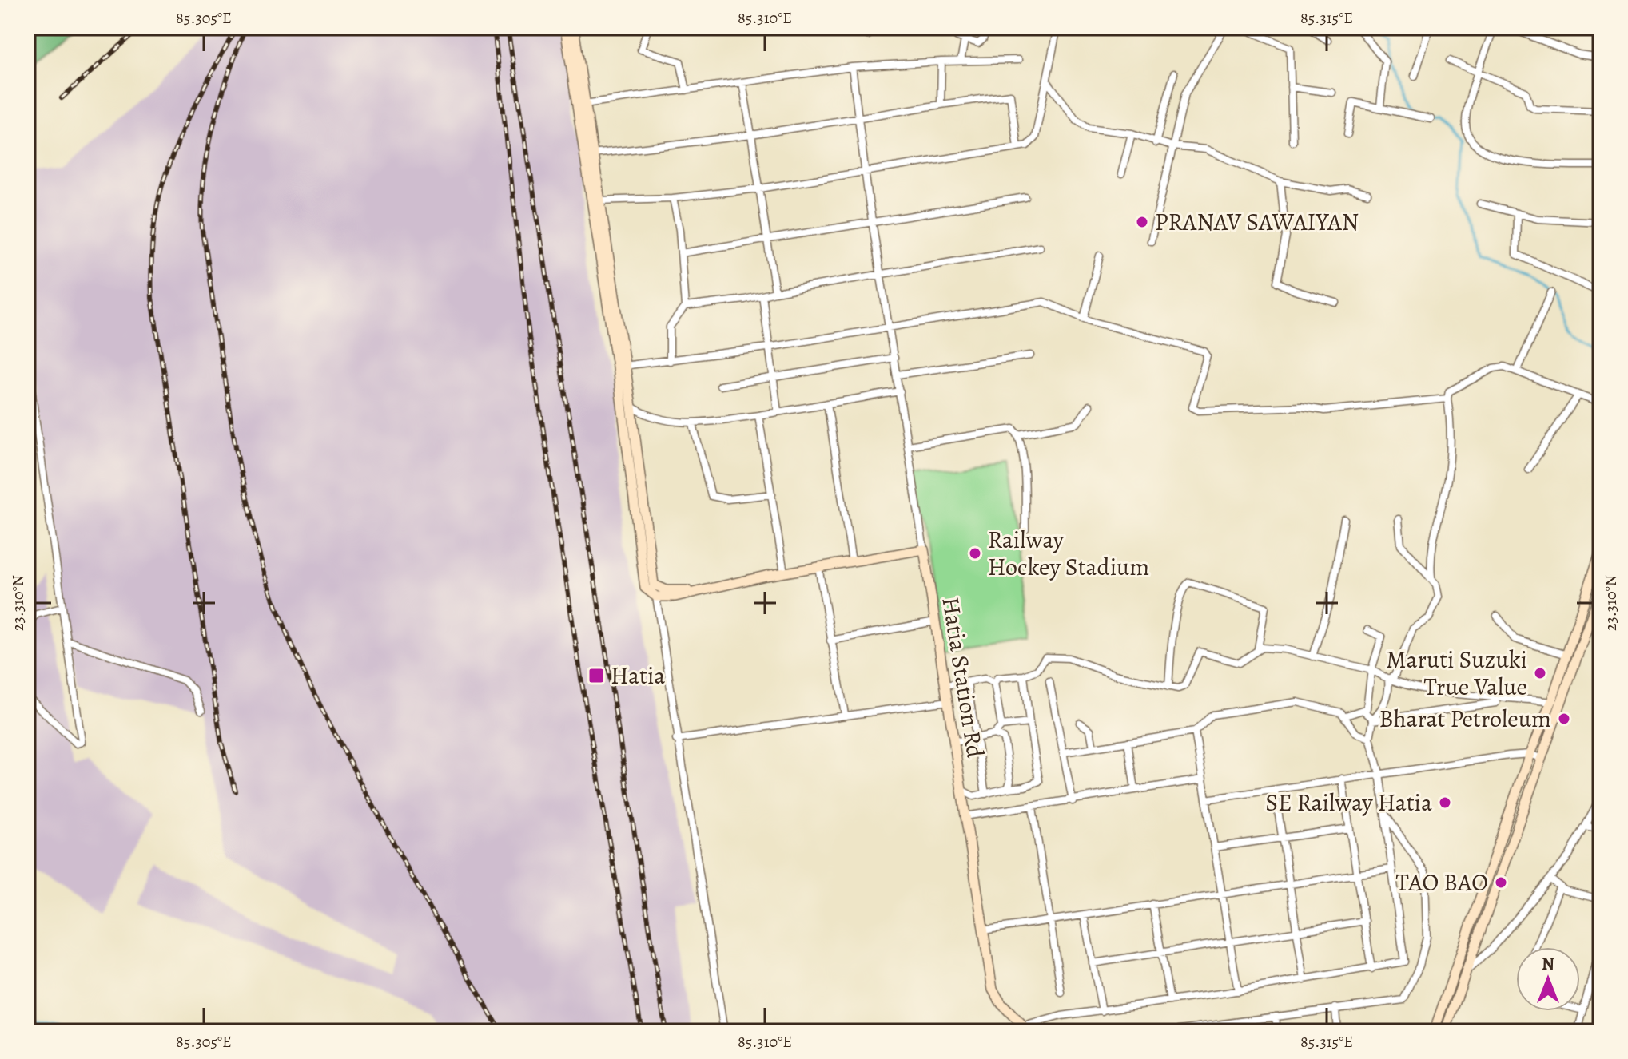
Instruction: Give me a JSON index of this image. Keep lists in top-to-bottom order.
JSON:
{
  "streets": {
    "street": ["Hatia Station Rd"]
  },
  "places": {
    "other": [
      "PRANAV SAWAIYAN",
      "Railway Hockey Stadium",
      "Maruti Suzuki True Value",
      "Bharat Petroleum",
      "SE Railway Hatia",
      "TAO BAO"
    ],
    "transit": ["Hatia"]
  },
  "north": "top",
  "coordinates": [
    "85.305°E",
    "85.310°E",
    "85.315°E",
    "23.310°N"
  ]
}
